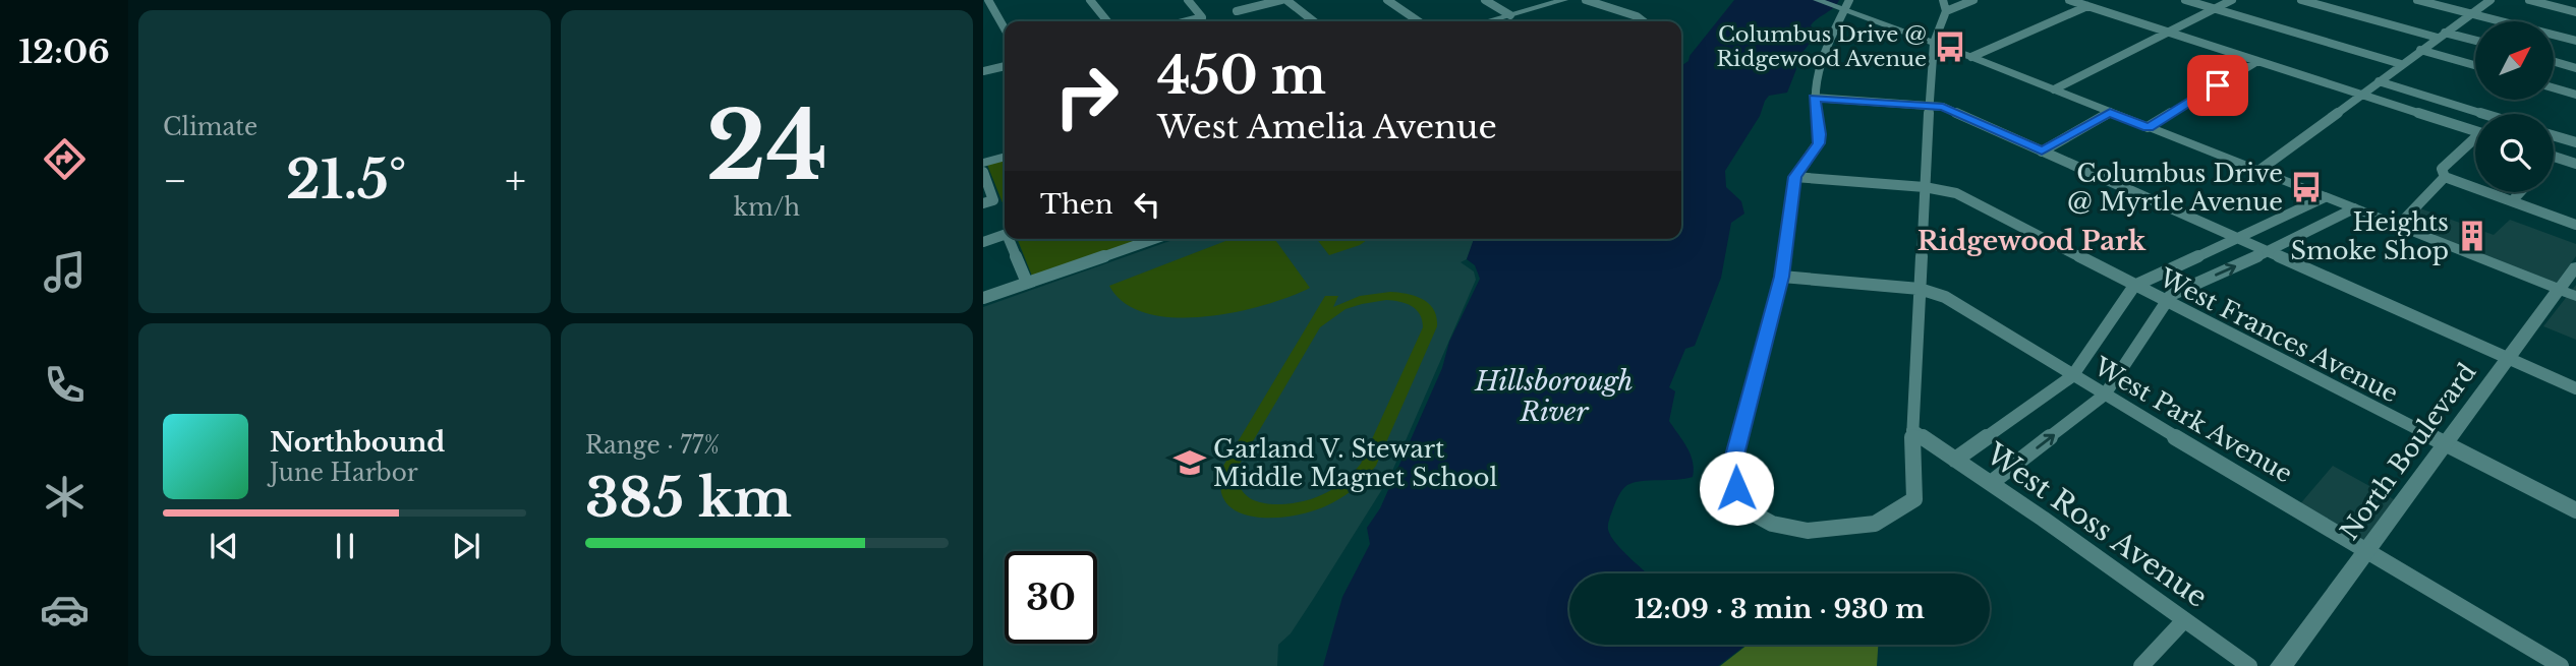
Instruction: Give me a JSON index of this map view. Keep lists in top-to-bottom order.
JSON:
{
  "streets": {
    "main road": ["North Boulevard"],
    "street": ["West Frances Avenue", "West Park Avenue", "West Ross Avenue"]
  },
  "crossings": [
    ["West Frances Avenue", "North Boulevard"],
    ["West Park Avenue", "North Boulevard"]
  ],
  "districts": ["Ridgewood Park"],
  "water": ["Hillsborough River"],
  "places": {
    "bus stop": ["Columbus Drive @ Ridgewood Avenue", "Columbus Drive @ Myrtle Avenue"],
    "building": ["Heights Smoke Shop"],
    "school or university": ["Garland V. Stewart Middle Magnet School"]
  },
  "north": "top right",
  "page": {
    "tabs": "12:06",
    "tile": [
      "Climate",
      ["24", "km/h"],
      ["Range · 77%", "385 km"]
    ],
    "turn": ["450 m", "West Amelia Avenue"],
    "heat": ["−", "21.5°", "+"],
    "then": "Then",
    "song": ["Northbound", "June Harbor"],
    "limit": "30",
    "trip": "12:09 · 3 min · 930 m"
  }
}
